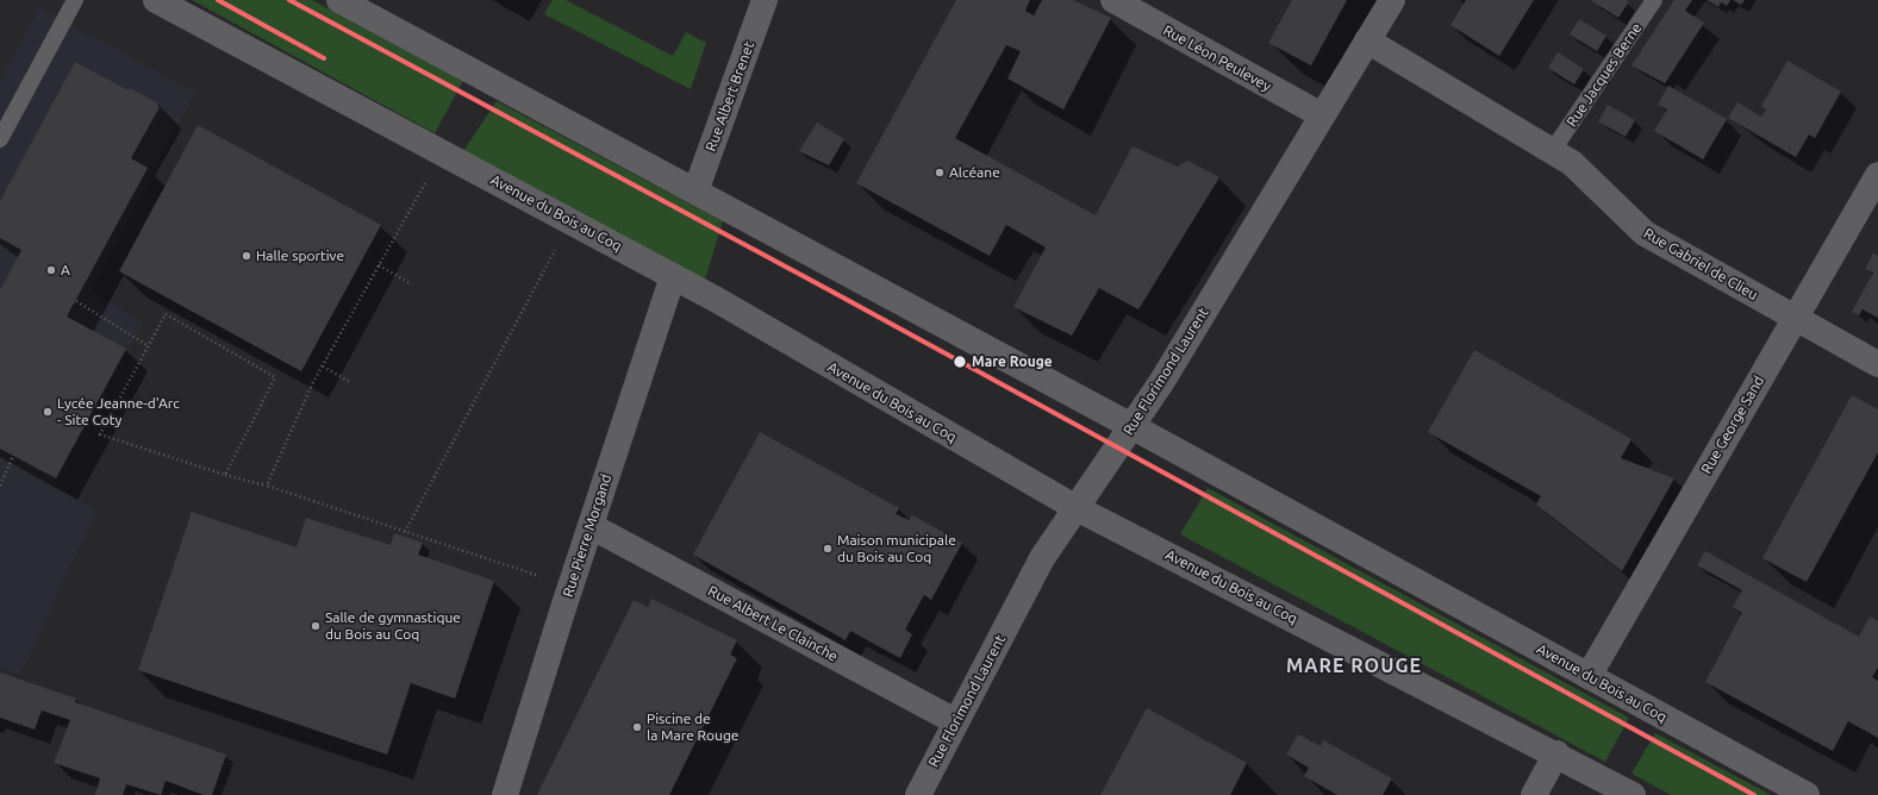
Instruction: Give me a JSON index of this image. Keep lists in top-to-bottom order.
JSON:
{
  "streets": {
    "street": [
      "Rue Léon Peulevey",
      "Rue Albert Brenet",
      "Avenue du Bois au Coq",
      "Rue Gabriel de Clieu",
      "Rue Florimond Laurent",
      "Rue George Sand",
      "Rue Pierre Morgand",
      "Rue Albert Le Clainche"
    ],
    "lane": ["Rue Jacques Berne"]
  },
  "crossings": [
    ["Rue Léon Peulevey", "Rue Florimond Laurent"],
    ["Rue Jacques Berne", "Rue Gabriel de Clieu"],
    ["Rue Albert Brenet", "Avenue du Bois au Coq"],
    ["Avenue du Bois au Coq", "Rue Florimond Laurent"],
    ["Avenue du Bois au Coq", "Rue George Sand"],
    ["Avenue du Bois au Coq", "Rue Pierre Morgand"],
    ["Rue Gabriel de Clieu", "Rue Florimond Laurent"],
    ["Rue Gabriel de Clieu", "Rue George Sand"],
    ["Rue Florimond Laurent", "Rue Albert Le Clainche"],
    ["Rue Pierre Morgand", "Rue Albert Le Clainche"]
  ],
  "districts": ["MARE ROUGE"],
  "places": [
    "Alcéane",
    "Halle sportive",
    "A",
    "Mare Rouge",
    "Lycée Jeanne-d'Arc - Site Coty",
    "Maison municipale du Bois au Coq",
    "Salle de gymnastique du Bois au Coq",
    "Piscine de la Mare Rouge"
  ]
}
